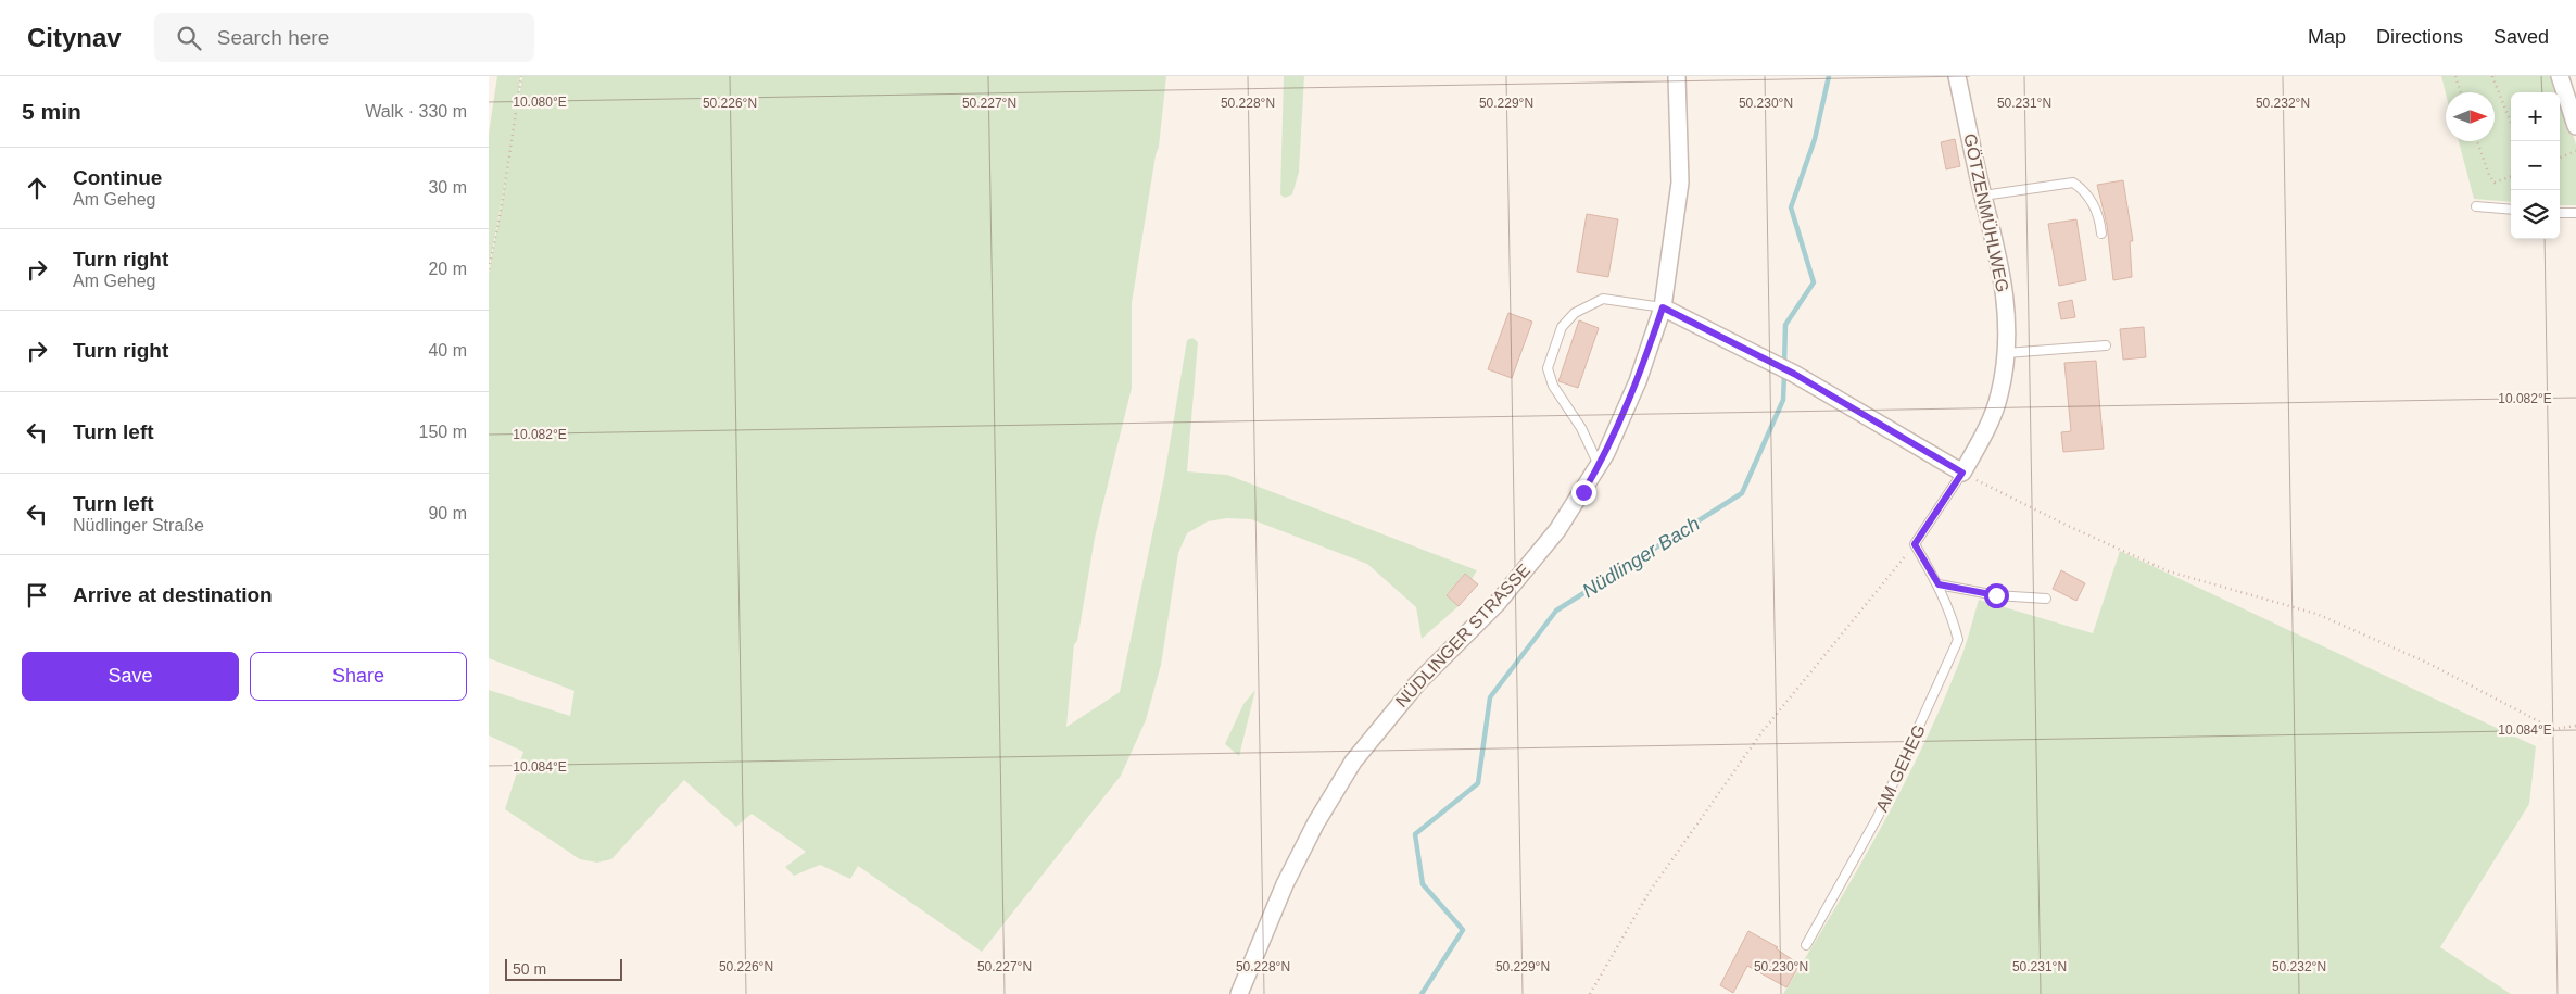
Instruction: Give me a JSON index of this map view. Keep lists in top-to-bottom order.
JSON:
{
  "streets": {
    "street": ["GÖTZENMÜHLWEG", "NÜDLINGER STRASSE"],
    "lane": ["AM GEHEG"]
  },
  "water": ["Nüdlinger Bach"],
  "scale_bar": "50 m",
  "north": "right",
  "page": {
    "header": "Citynav",
    "search": "Search here",
    "nav": ["Map", "Directions", "Saved"],
    "heading": ["5 min", "Walk · 330 m"],
    "map_buttons": ["+", "−"],
    "list": [
      ["Continue", "Am Geheg", "30 m"],
      ["Turn right", "Am Geheg", "20 m"],
      ["Turn right", "40 m"],
      ["Turn left", "150 m"],
      ["Turn left", "Nüdlinger Straße", "90 m"],
      "Arrive at destination"
    ],
    "buttons": ["Save", "Share"],
    "scale": "50 m"
  },
  "coordinates": [
    "10.080°E",
    "50.226°N",
    "50.227°N",
    "50.228°N",
    "50.229°N",
    "50.230°N",
    "50.231°N",
    "50.232°N",
    "10.082°E",
    "10.084°E"
  ]
}
